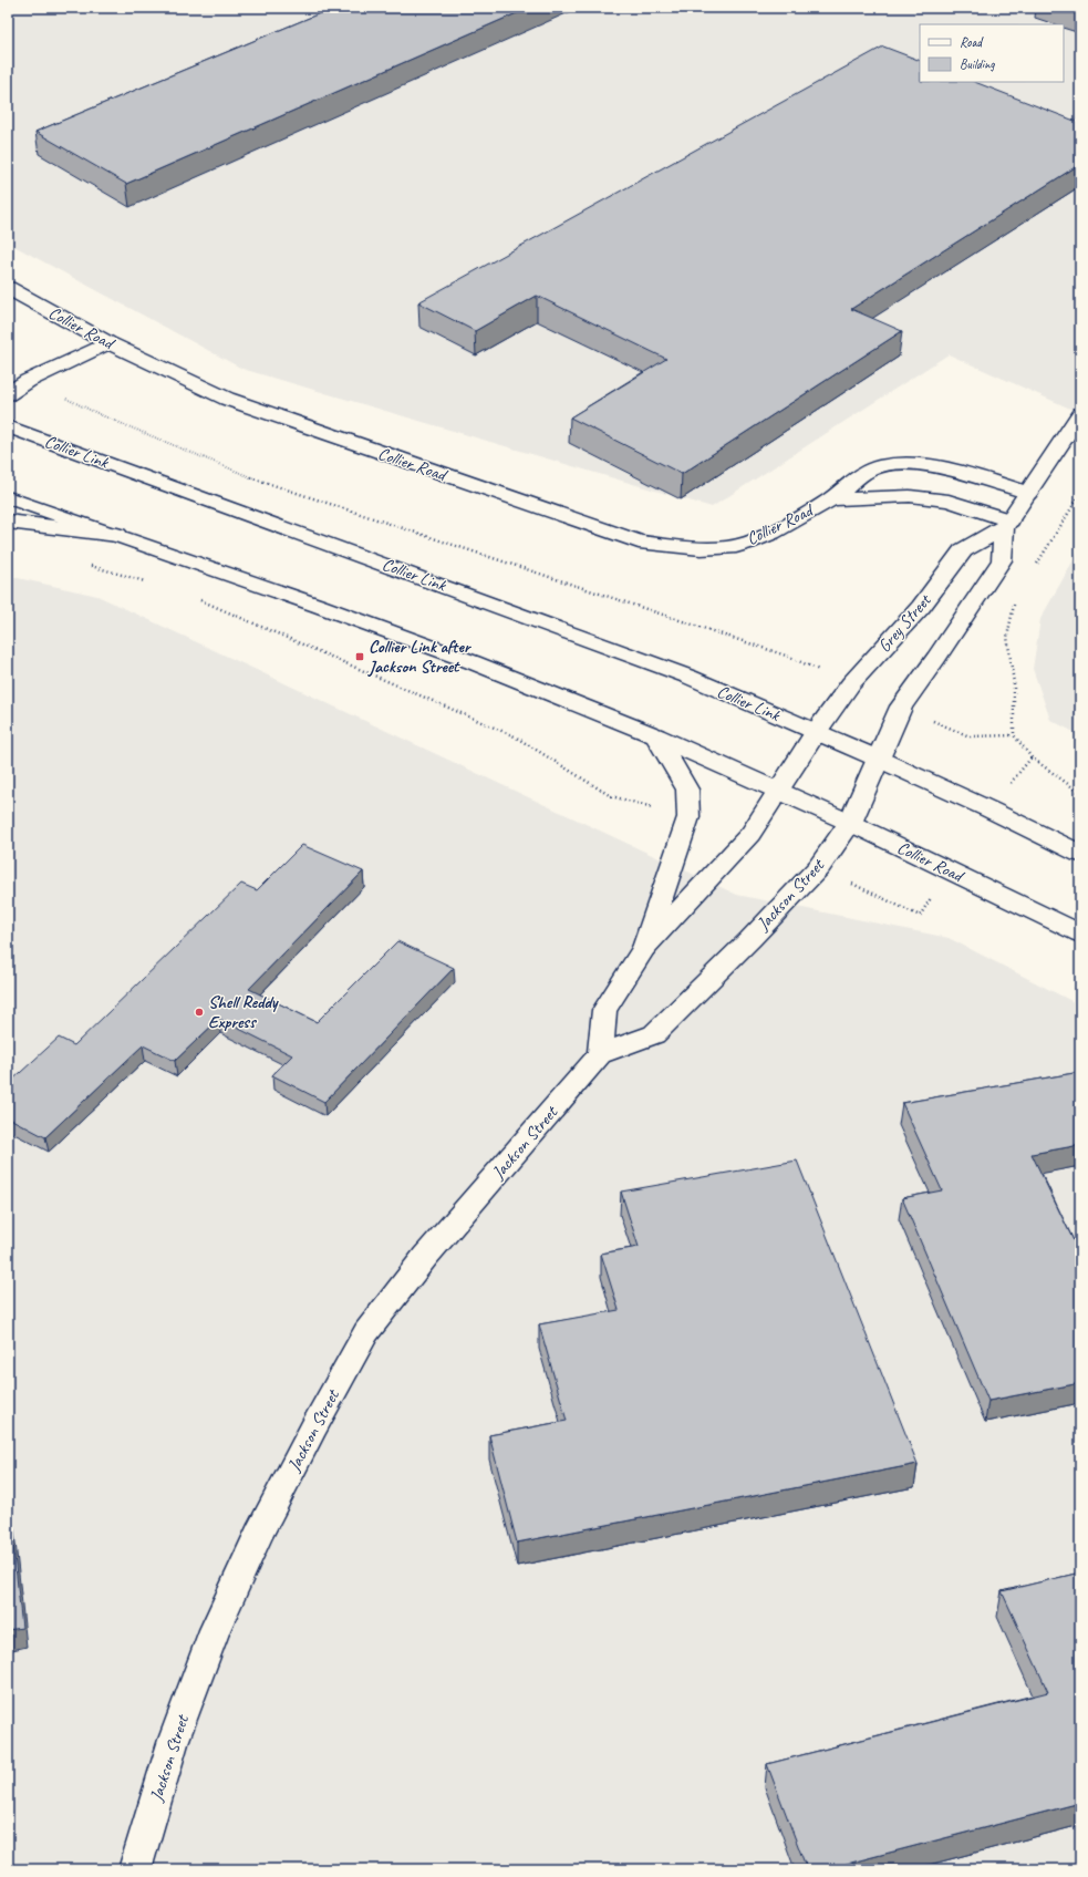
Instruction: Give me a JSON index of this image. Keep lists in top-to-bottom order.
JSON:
{
  "streets": {
    "main road": [
      "Collier Road",
      "Collier Link",
      "Grey Street",
      "Jackson Street"
    ]
  },
  "crossings": [
    ["Collier Road", "Grey Street"],
    ["Collier Road", "Jackson Street"],
    ["Collier Link", "Grey Street"]
  ],
  "places": {
    "transit": ["Collier Link after Jackson Street"],
    "other": ["Shell Reddy Express"]
  },
  "legend": ["Road", "Building"]
}
